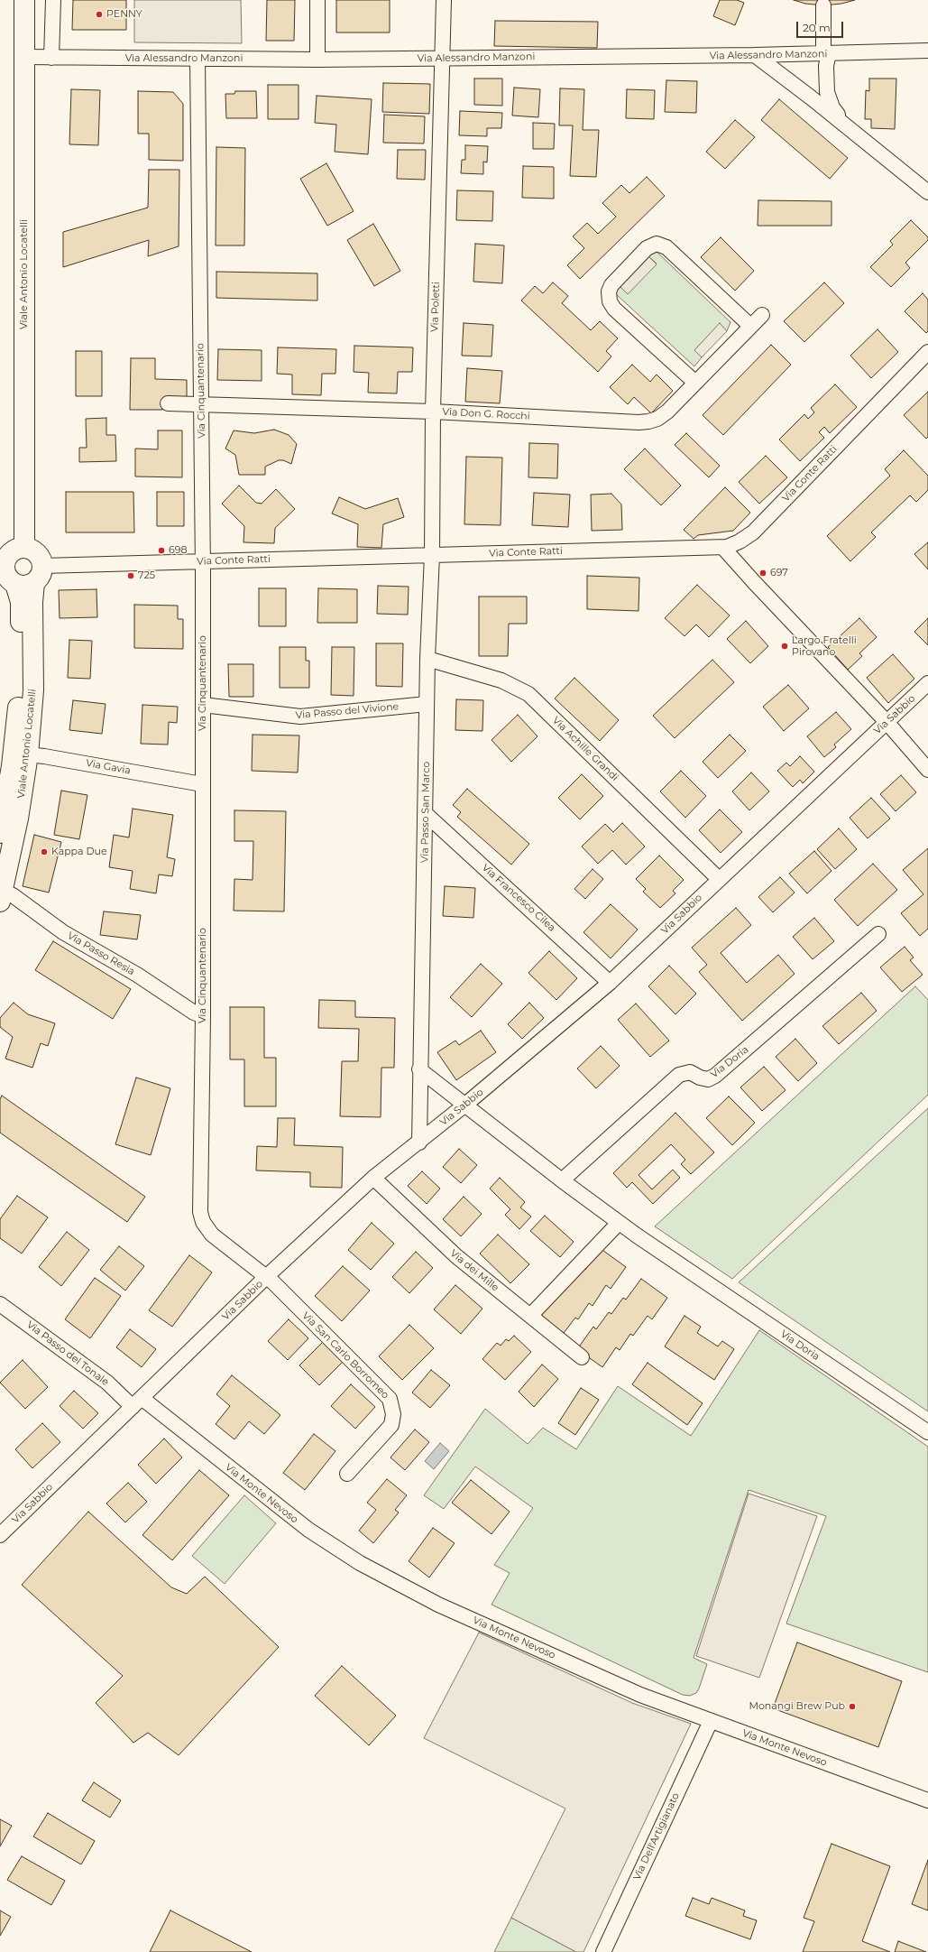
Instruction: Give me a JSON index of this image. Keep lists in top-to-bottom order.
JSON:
{
  "streets": {
    "street": [
      "Via Alessandro Manzoni",
      "Viale Antonio Locatelli",
      "Via Poletti",
      "Via Cinquantenario",
      "Via Don G. Rocchi",
      "Via Conte Ratti",
      "Via Passo del Vivione",
      "Via Sabbio",
      "Via Achille Grandi",
      "Via Gavia",
      "Via Passo San Marco",
      "Via Francesco Cilea",
      "Via Passo Resia",
      "Via Doria",
      "Via dei Mille",
      "Via Passo del Tonale",
      "Via San Carlo Borromeo",
      "Via Monte Nevoso",
      "Via Dell'Artigianato"
    ]
  },
  "crossings": [
    ["Via Alessandro Manzoni", "Viale Antonio Locatelli"],
    ["Via Alessandro Manzoni", "Via Poletti"],
    ["Via Alessandro Manzoni", "Via Cinquantenario"],
    ["Viale Antonio Locatelli", "Via Conte Ratti"],
    ["Viale Antonio Locatelli", "Via Gavia"],
    ["Viale Antonio Locatelli", "Via Passo Resia"],
    ["Via Poletti", "Via Don G. Rocchi"],
    ["Via Poletti", "Via Conte Ratti"],
    ["Via Poletti", "Via Passo San Marco"],
    ["Via Cinquantenario", "Via Don G. Rocchi"],
    ["Via Cinquantenario", "Via Conte Ratti"],
    ["Via Cinquantenario", "Via Passo del Vivione"],
    ["Via Cinquantenario", "Via Sabbio"],
    ["Via Cinquantenario", "Via Gavia"],
    ["Via Cinquantenario", "Via Passo Resia"],
    ["Via Cinquantenario", "Via San Carlo Borromeo"],
    ["Via Conte Ratti", "Via Passo San Marco"],
    ["Via Passo del Vivione", "Via Passo San Marco"],
    ["Via Sabbio", "Via Achille Grandi"],
    ["Via Sabbio", "Via Passo San Marco"],
    ["Via Sabbio", "Via Francesco Cilea"],
    ["Via Sabbio", "Via Doria"],
    ["Via Sabbio", "Via dei Mille"],
    ["Via Sabbio", "Via Passo del Tonale"],
    ["Via Sabbio", "Via San Carlo Borromeo"],
    ["Via Sabbio", "Via Monte Nevoso"],
    ["Via Achille Grandi", "Via Passo San Marco"],
    ["Via Passo San Marco", "Via Francesco Cilea"],
    ["Via Passo del Tonale", "Via Monte Nevoso"],
    ["Via Monte Nevoso", "Via Dell'Artigianato"]
  ],
  "places": [
    "PENNY",
    "698",
    "697",
    "725",
    "Largo Fratelli Pirovano",
    "Kappa Due",
    "Monangi Brew Pub"
  ],
  "scale_bar": "20 m"
}
